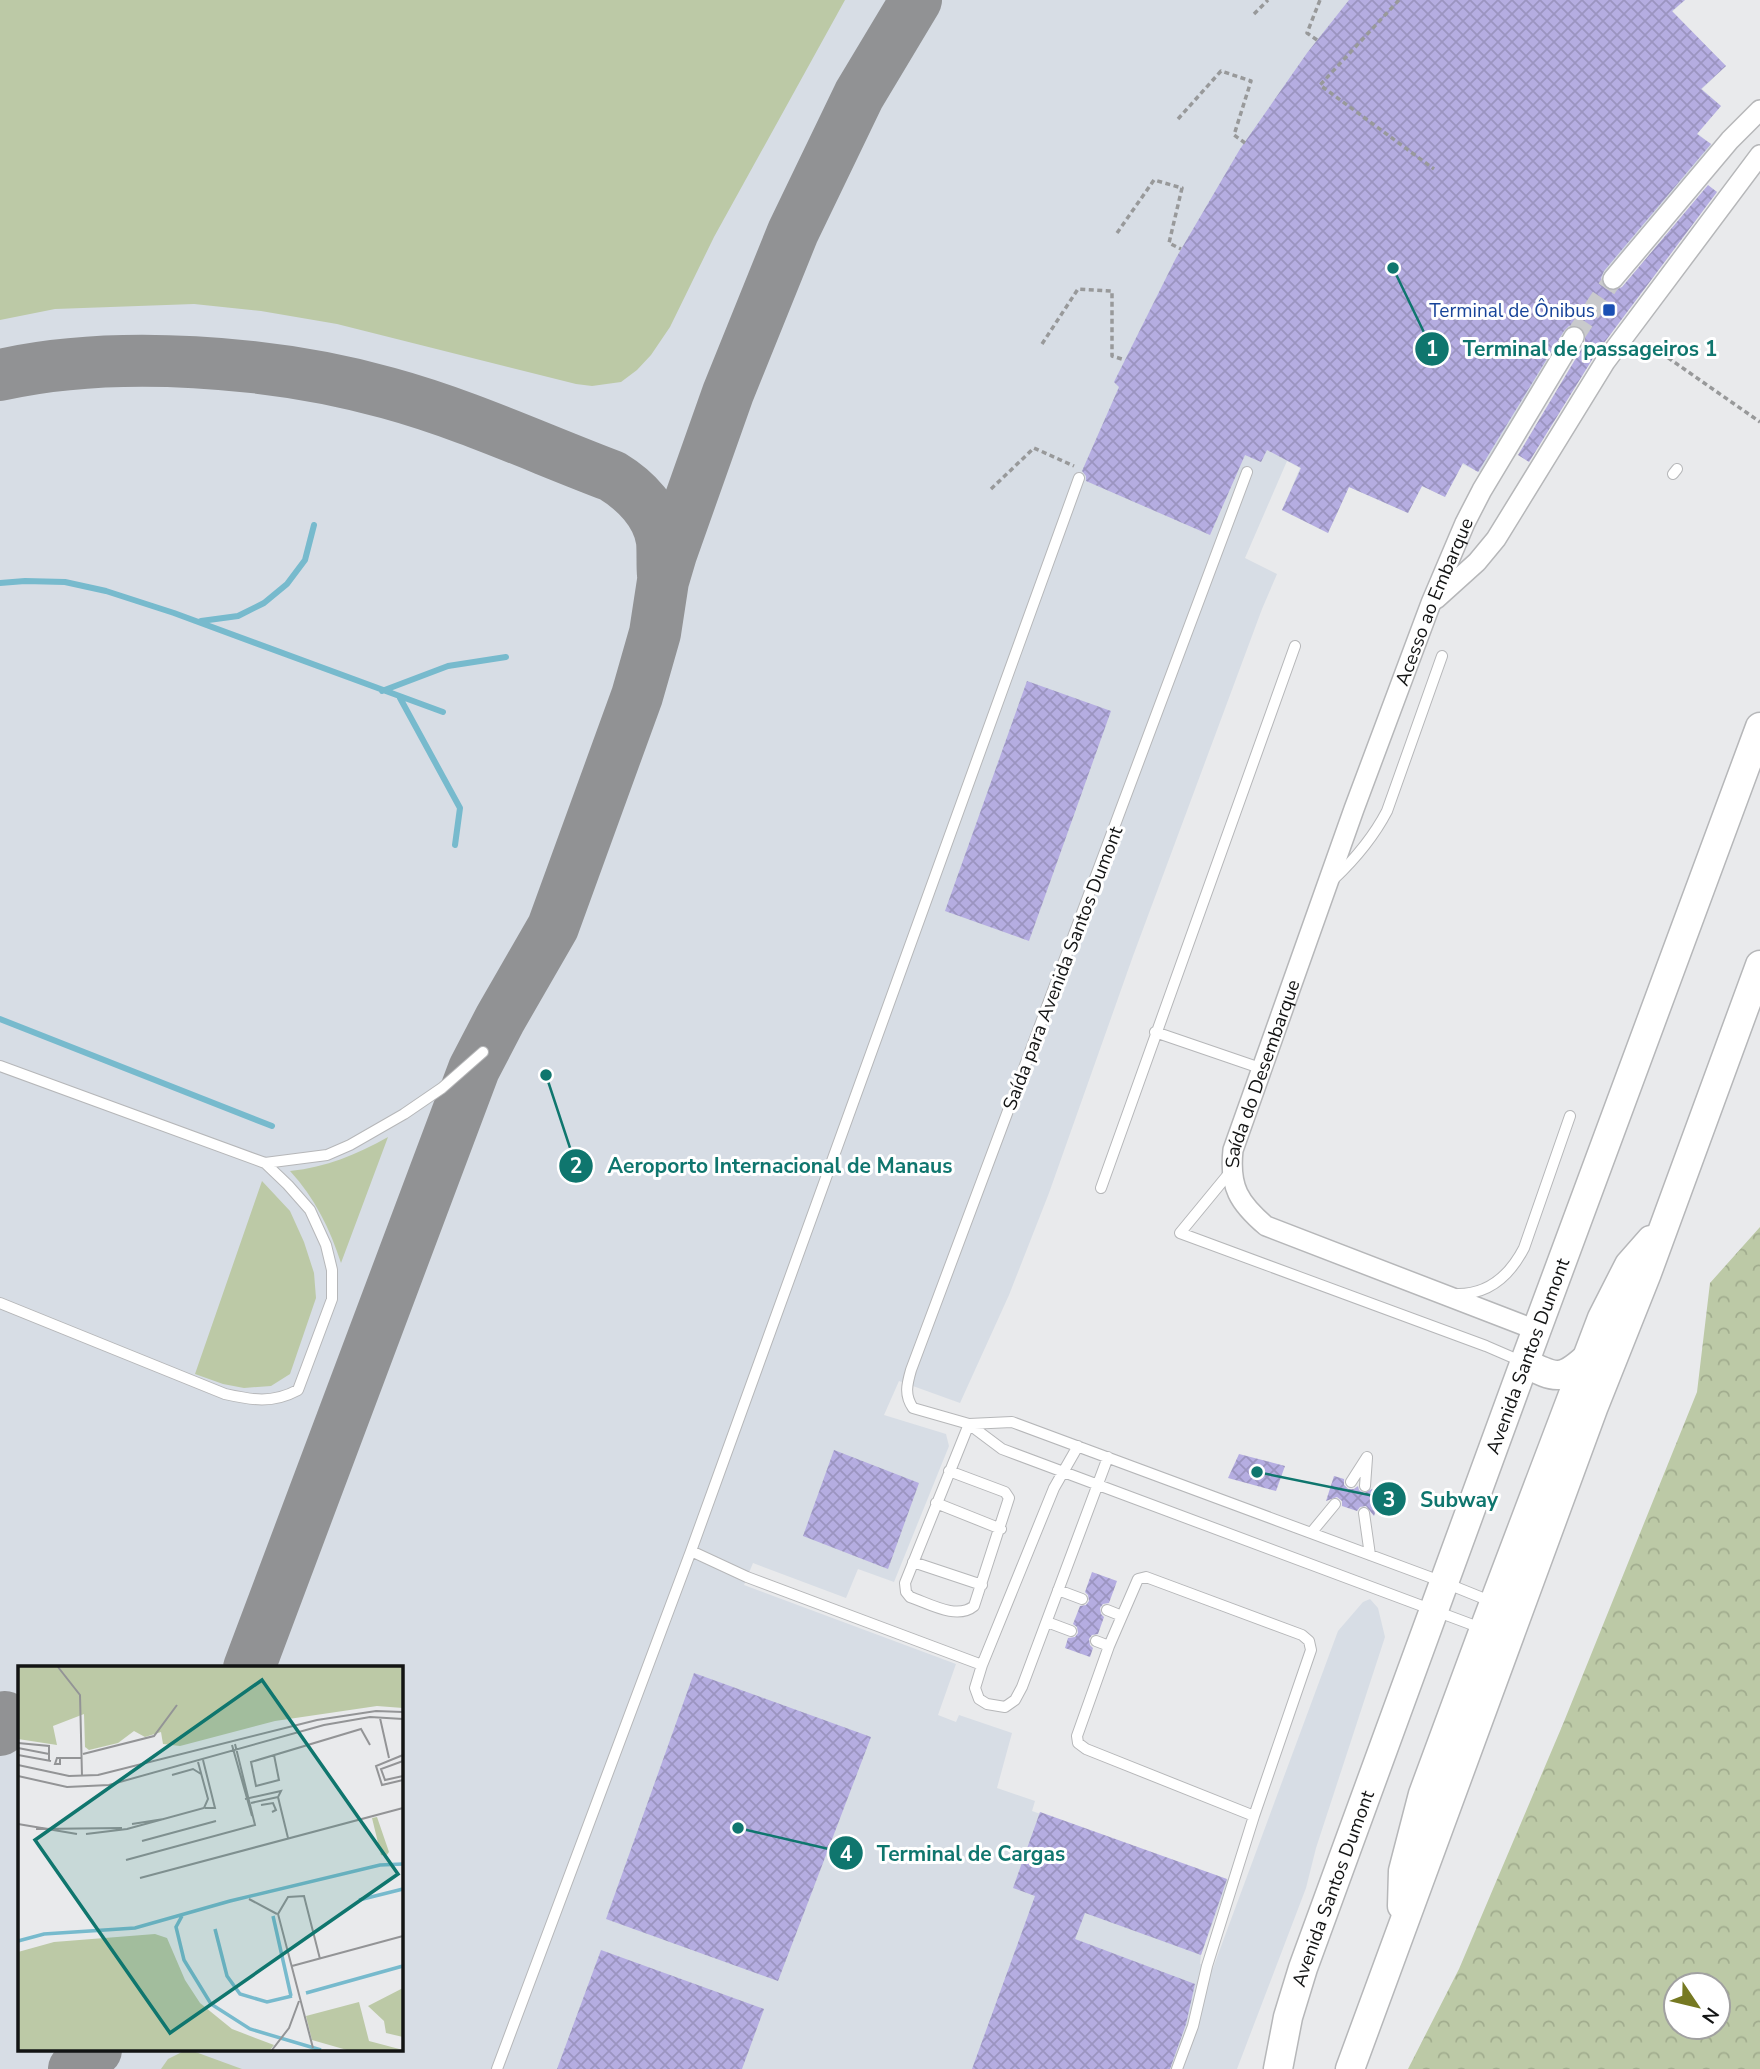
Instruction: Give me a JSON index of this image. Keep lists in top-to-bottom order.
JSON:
{
  "streets": {
    "main road": ["Avenida Santos Dumont"],
    "street": ["Acesso ao Embarque", "Saída do Desembarque"],
    "lane": ["Saída para Avenida Santos Dumont"]
  },
  "crossings": [
    ["Acesso ao Embarque", "Saída do Desembarque"],
    ["Saída do Desembarque", "Avenida Santos Dumont"]
  ],
  "places": {
    "other": [
      "Terminal de passageiros 1",
      "Aeroporto Internacional de Manaus",
      "Subway",
      "Terminal de Cargas"
    ],
    "transit": ["Terminal de Ônibus"]
  },
  "north": "bottom right"
}
